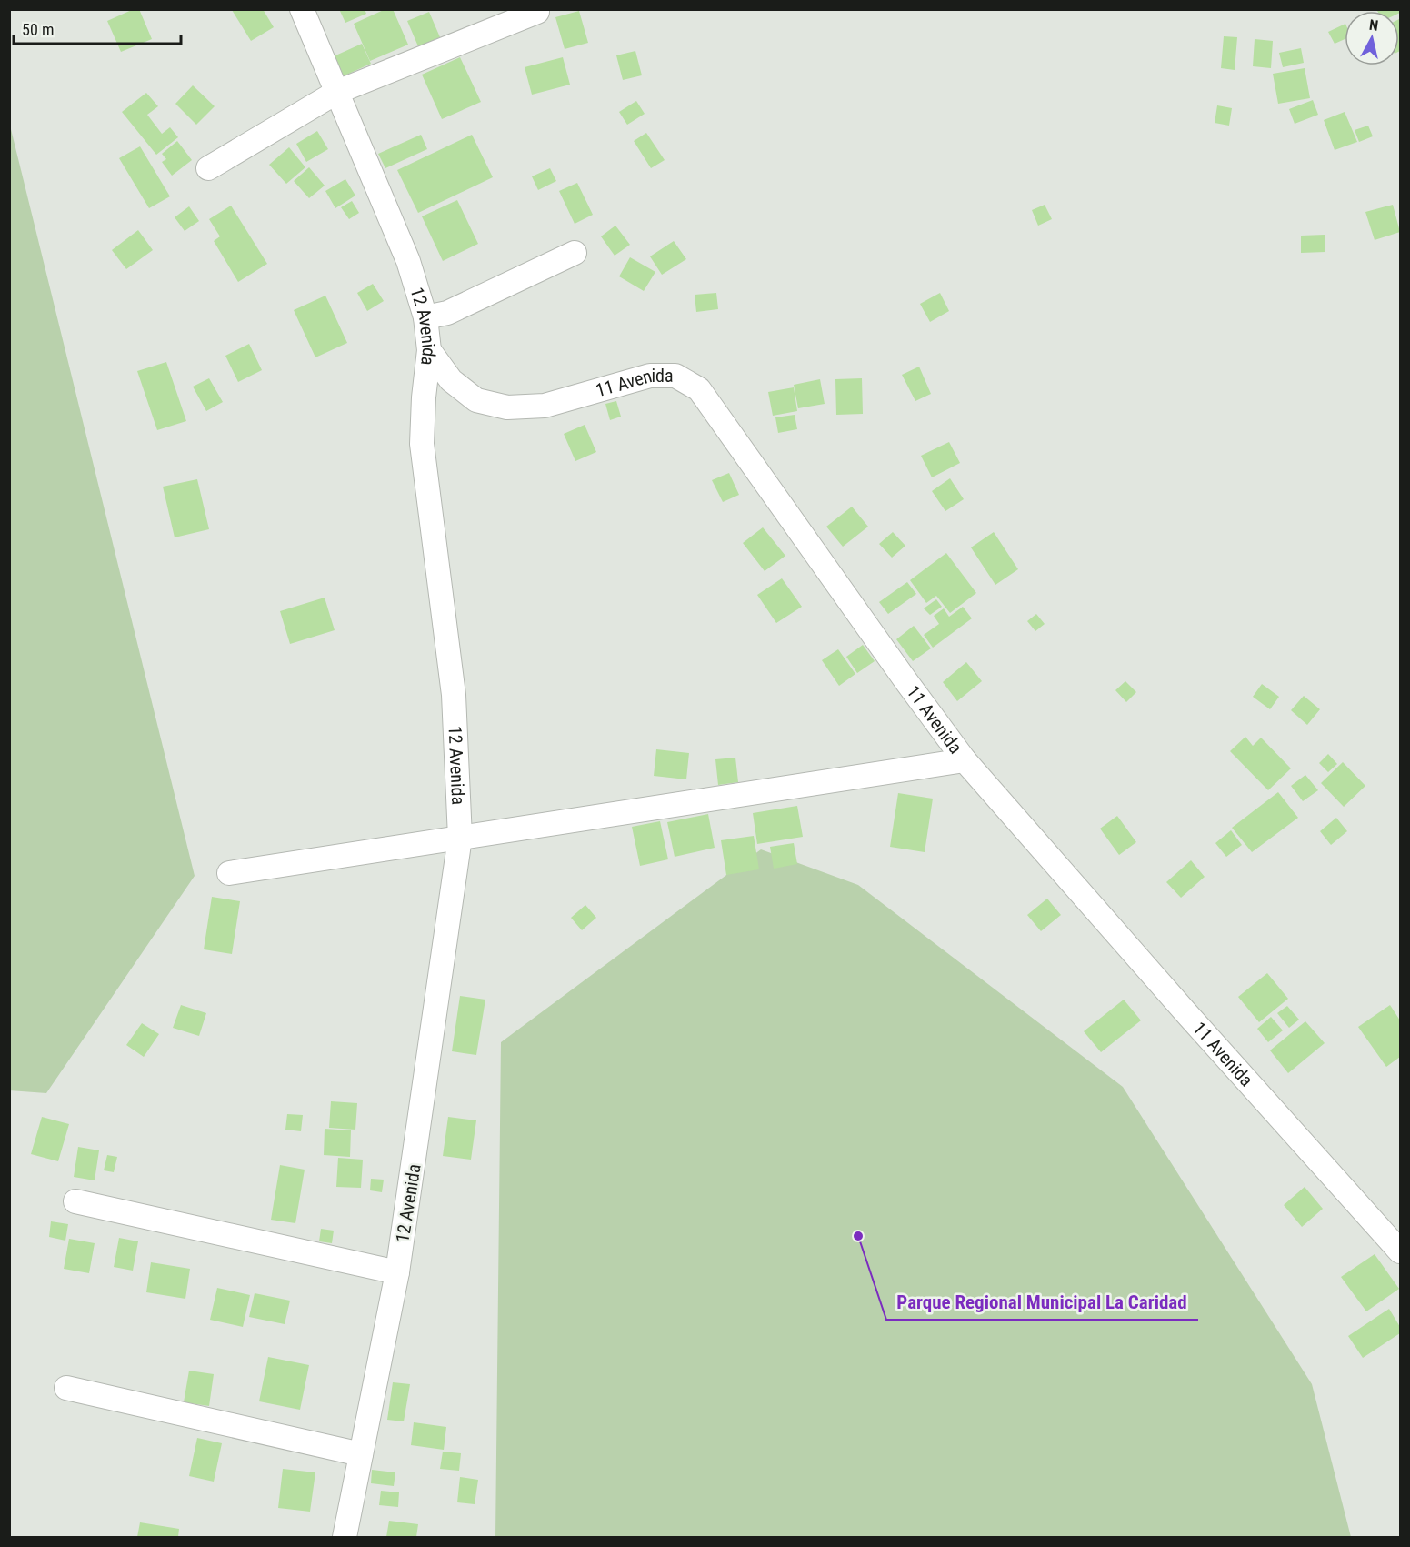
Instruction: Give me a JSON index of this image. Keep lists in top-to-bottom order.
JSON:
{
  "streets": {
    "street": ["12 Avenida", "11 Avenida"]
  },
  "crossings": [
    ["12 Avenida", "11 Avenida"]
  ],
  "places": ["Parque Regional Municipal La Caridad"],
  "scale_bar": "50 m",
  "north": "top"
}
